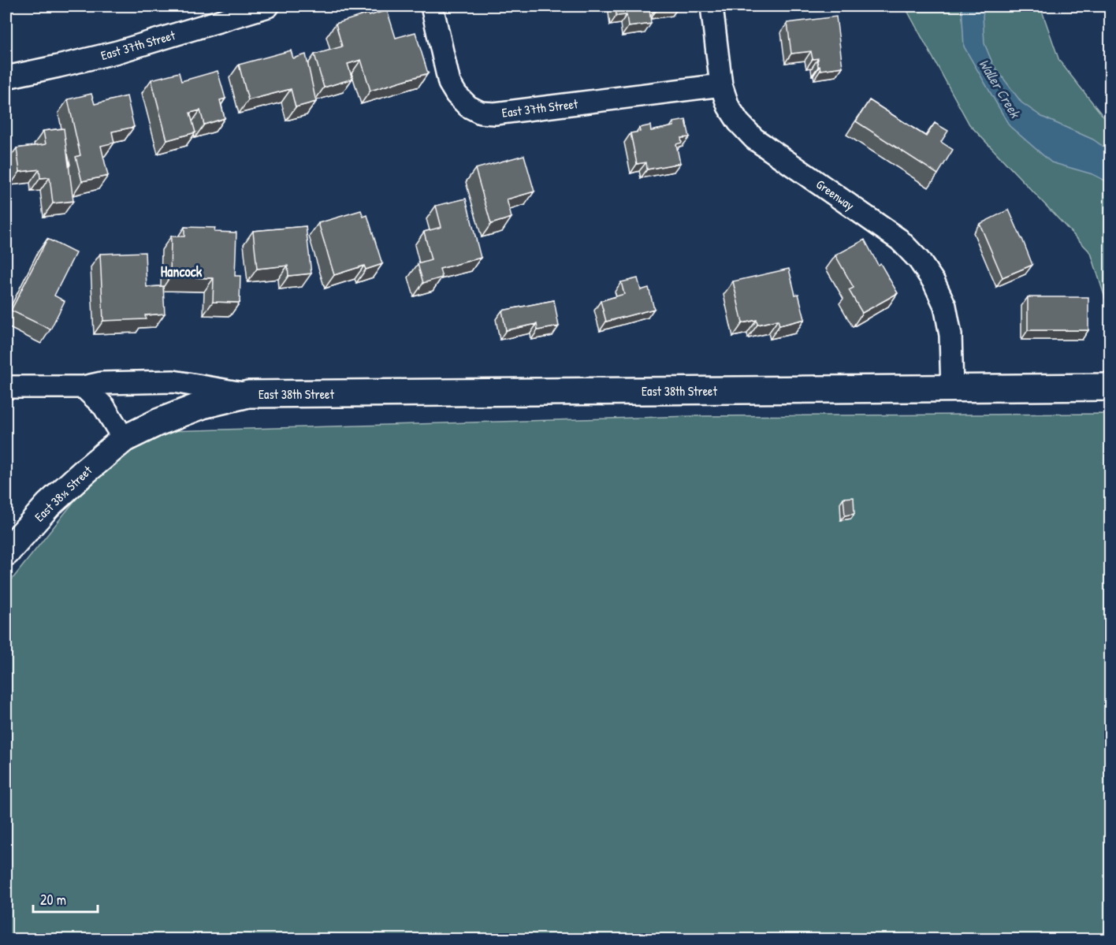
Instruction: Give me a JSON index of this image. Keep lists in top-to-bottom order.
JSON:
{
  "streets": {
    "street": [
      "East 37th Street",
      "Greenway",
      "East 38th Street",
      "East 38½ Street"
    ]
  },
  "crossings": [
    ["East 37th Street", "Greenway"],
    ["Greenway", "East 38th Street"],
    ["East 38th Street", "East 38½ Street"]
  ],
  "districts": ["Hancock"],
  "water": ["Waller Creek"],
  "scale_bar": "20 m"
}
